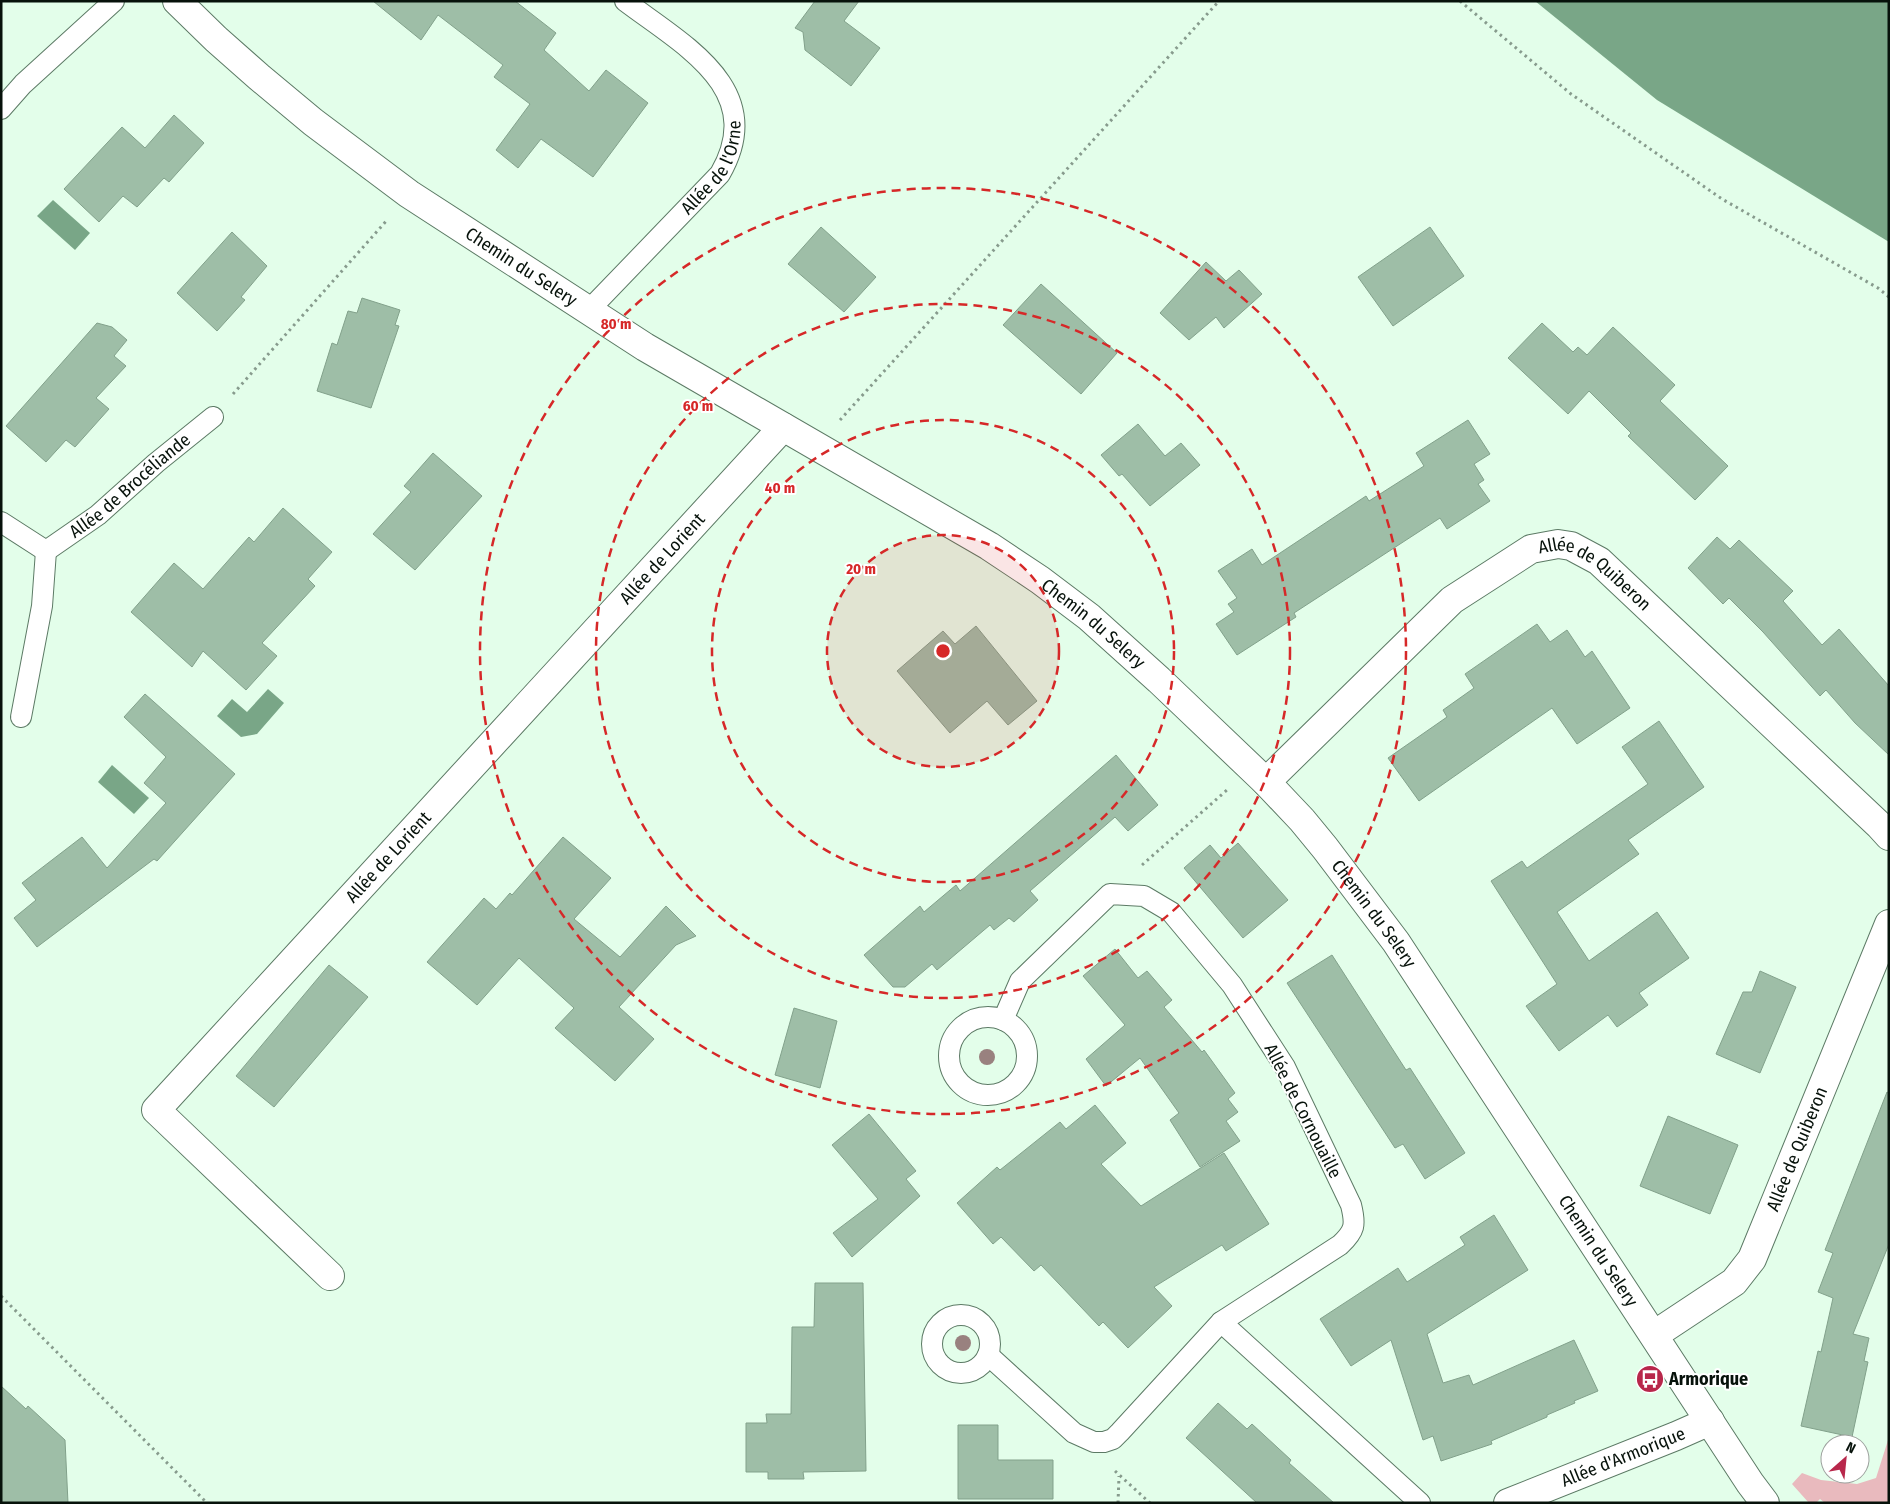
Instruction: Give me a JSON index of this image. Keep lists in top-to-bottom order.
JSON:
{
  "streets": {
    "street": [
      "Chemin du Selery",
      "Allée de Lorient",
      "Allée de Quiberon",
      "Allée d'Armorique"
    ],
    "lane": ["Allée de l'Orne", "Allée de Brocéliande", "Allée de Cornouaille"]
  },
  "crossings": [
    ["Allée de l'Orne", "Chemin du Selery"],
    ["Chemin du Selery", "Allée de Lorient"],
    ["Chemin du Selery", "Allée de Quiberon"],
    ["Chemin du Selery", "Allée d'Armorique"]
  ],
  "places": {
    "bus stop": ["Armorique"]
  },
  "north": "top right",
  "rings": [
    "80 m",
    "60 m",
    "40 m",
    "20 m"
  ]
}
